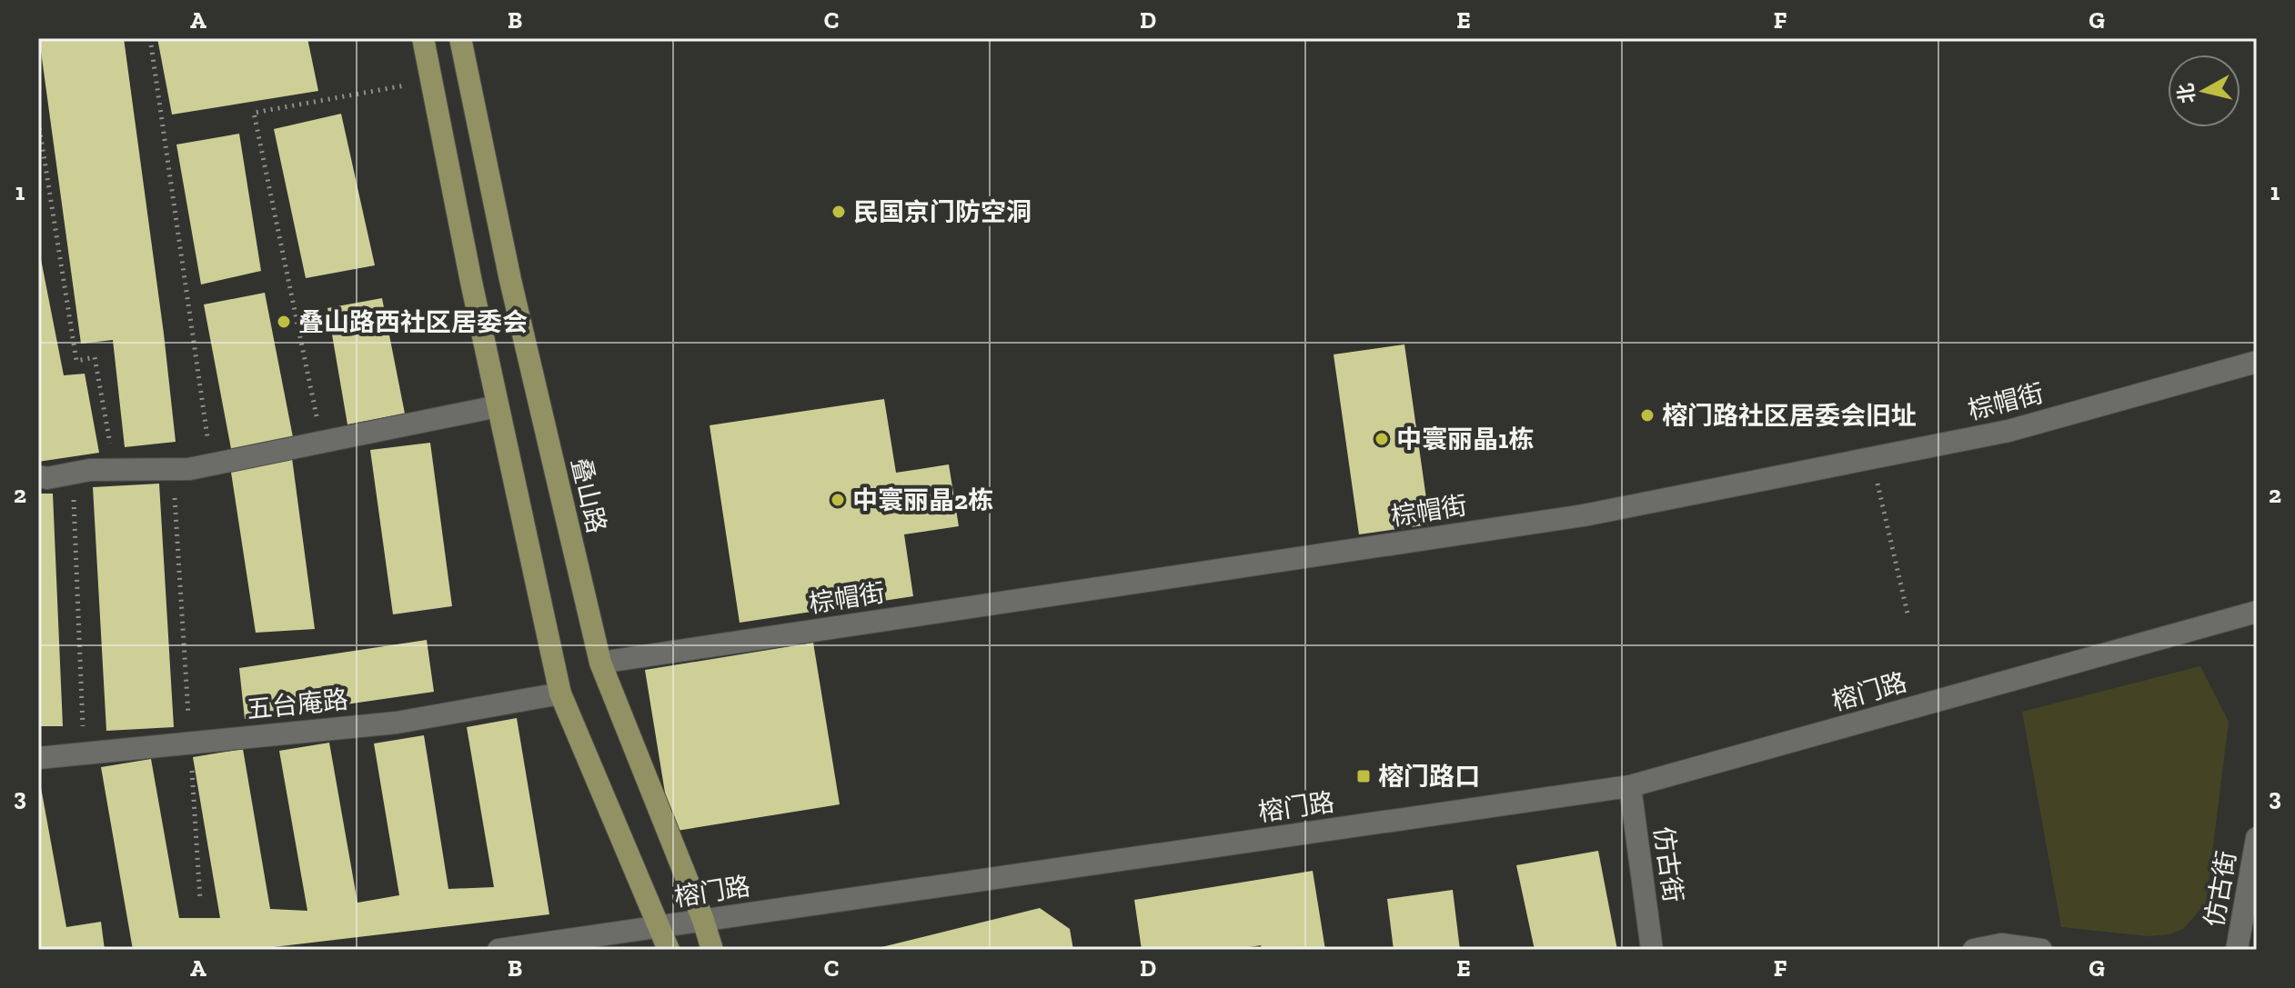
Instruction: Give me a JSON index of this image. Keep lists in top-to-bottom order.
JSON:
{
  "streets": {
    "main road": ["叠山路"],
    "street": [
      "棕帽街",
      "榕门路",
      "五台庵路",
      "仿古街"
    ]
  },
  "crossings": [
    ["棕帽街", "叠山路"],
    ["叠山路", "榕门路"],
    ["榕门路", "仿古街"]
  ],
  "places": {
    "other": [
      "民国京门防空洞",
      "叠山路西社区居委会",
      "榕门路社区居委会旧址",
      "中寰丽晶1栋",
      "中寰丽晶2栋"
    ],
    "transit": ["榕门路口"]
  },
  "north": "left",
  "grid": {
    "columns": [
      "A",
      "B",
      "C",
      "D",
      "E",
      "F",
      "G"
    ],
    "rows": ["1", "2", "3"]
  }
}
